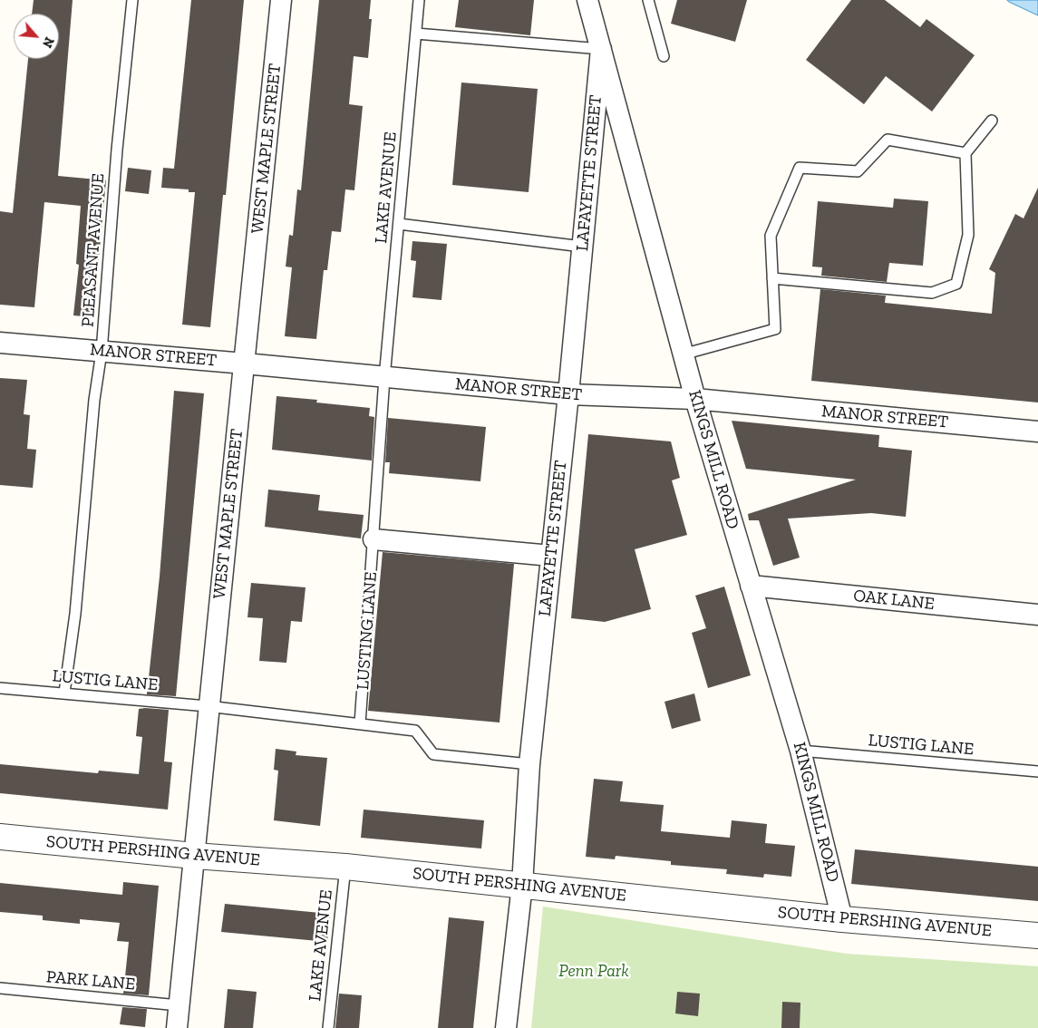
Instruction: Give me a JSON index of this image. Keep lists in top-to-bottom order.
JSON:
{
  "streets": {
    "street": [
      "WEST MAPLE STREET",
      "LAFAYETTE STREET",
      "MANOR STREET",
      "KINGS MILL ROAD",
      "OAK LANE",
      "SOUTH PERSHING AVENUE"
    ],
    "lane": [
      "LAKE AVENUE",
      "PLEASANT AVENUE",
      "LUSTING LANE",
      "LUSTIG LANE",
      "PARK LANE"
    ]
  },
  "crossings": [
    ["WEST MAPLE STREET", "MANOR STREET"],
    ["WEST MAPLE STREET", "LUSTIG LANE"],
    ["WEST MAPLE STREET", "SOUTH PERSHING AVENUE"],
    ["WEST MAPLE STREET", "PARK LANE"],
    ["LAFAYETTE STREET", "MANOR STREET"],
    ["LAFAYETTE STREET", "KINGS MILL ROAD"],
    ["LAFAYETTE STREET", "LUSTIG LANE"],
    ["LAFAYETTE STREET", "SOUTH PERSHING AVENUE"],
    ["LAKE AVENUE", "MANOR STREET"],
    ["LAKE AVENUE", "LUSTING LANE"],
    ["LAKE AVENUE", "SOUTH PERSHING AVENUE"],
    ["PLEASANT AVENUE", "MANOR STREET"],
    ["PLEASANT AVENUE", "LUSTIG LANE"],
    ["MANOR STREET", "KINGS MILL ROAD"],
    ["MANOR STREET", "LUSTING LANE"],
    ["KINGS MILL ROAD", "OAK LANE"],
    ["KINGS MILL ROAD", "LUSTIG LANE"],
    ["KINGS MILL ROAD", "SOUTH PERSHING AVENUE"],
    ["LUSTING LANE", "LUSTIG LANE"]
  ],
  "parks": ["Penn Park"],
  "north": "bottom right"
}
